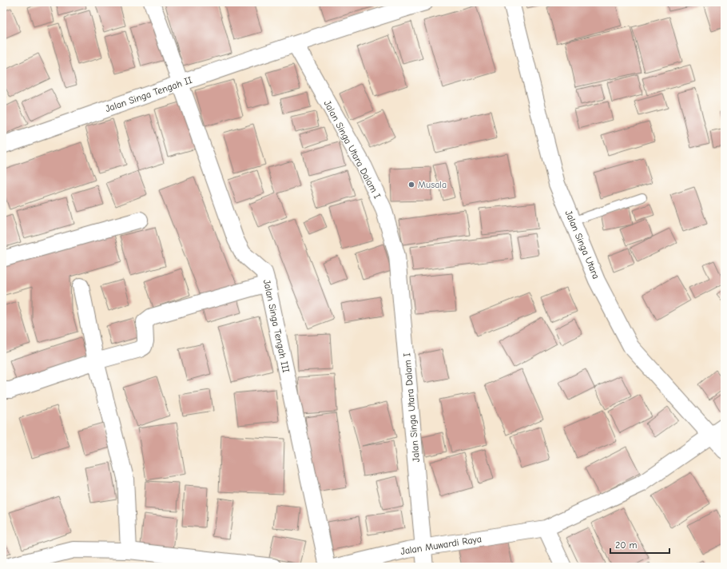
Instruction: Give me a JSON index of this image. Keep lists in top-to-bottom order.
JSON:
{
  "streets": {
    "street": [
      "Jalan Singa Tengah II",
      "Jalan Singa Utara Dalam I",
      "Jalan Singa Utara",
      "Jalan Singa Tengah III",
      "Jalan Muwardi Raya"
    ]
  },
  "crossings": [
    ["Jalan Singa Tengah II", "Jalan Singa Utara Dalam I"],
    ["Jalan Singa Tengah II", "Jalan Singa Tengah III"],
    ["Jalan Singa Utara Dalam I", "Jalan Muwardi Raya"]
  ],
  "places": ["Musala"],
  "scale_bar": "20 m"
}
